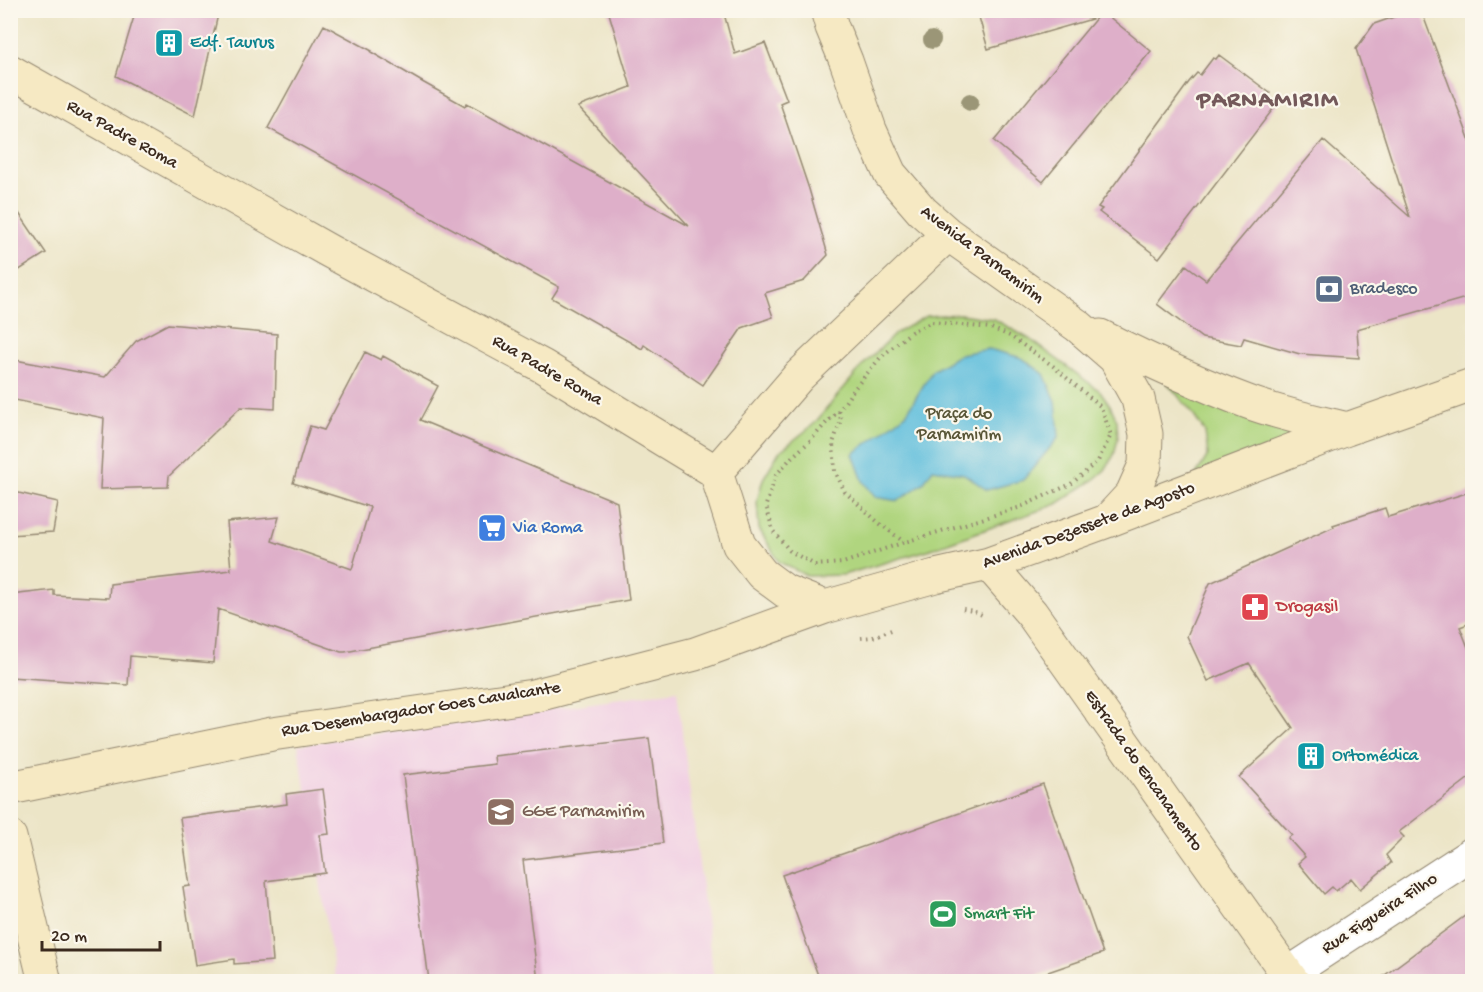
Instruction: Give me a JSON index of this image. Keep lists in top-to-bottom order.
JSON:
{
  "streets": {
    "main road": [
      "Rua Padre Roma",
      "Avenida Parnamirim",
      "Avenida Dezessete de Agosto",
      "Rua Desembargador Goes Cavalcante",
      "Estrada do Encanamento"
    ],
    "street": ["Rua Figueira Filho"]
  },
  "crossings": [
    ["Avenida Dezessete de Agosto", "Rua Desembargador Goes Cavalcante"],
    ["Avenida Dezessete de Agosto", "Estrada do Encanamento"],
    ["Estrada do Encanamento", "Rua Figueira Filho"]
  ],
  "districts": ["PARNAMIRIM"],
  "parks": ["Praça do Parnamirim"],
  "places": {
    "building": ["Edf. Taurus", "Ortomédica"],
    "bank": ["Bradesco"],
    "supermarket": ["Via Roma"],
    "pharmacy": ["Drogasil"],
    "school or university": ["GGE Parnamirim"],
    "sports": ["Smart Fit"]
  },
  "scale_bar": "20 m"
}
